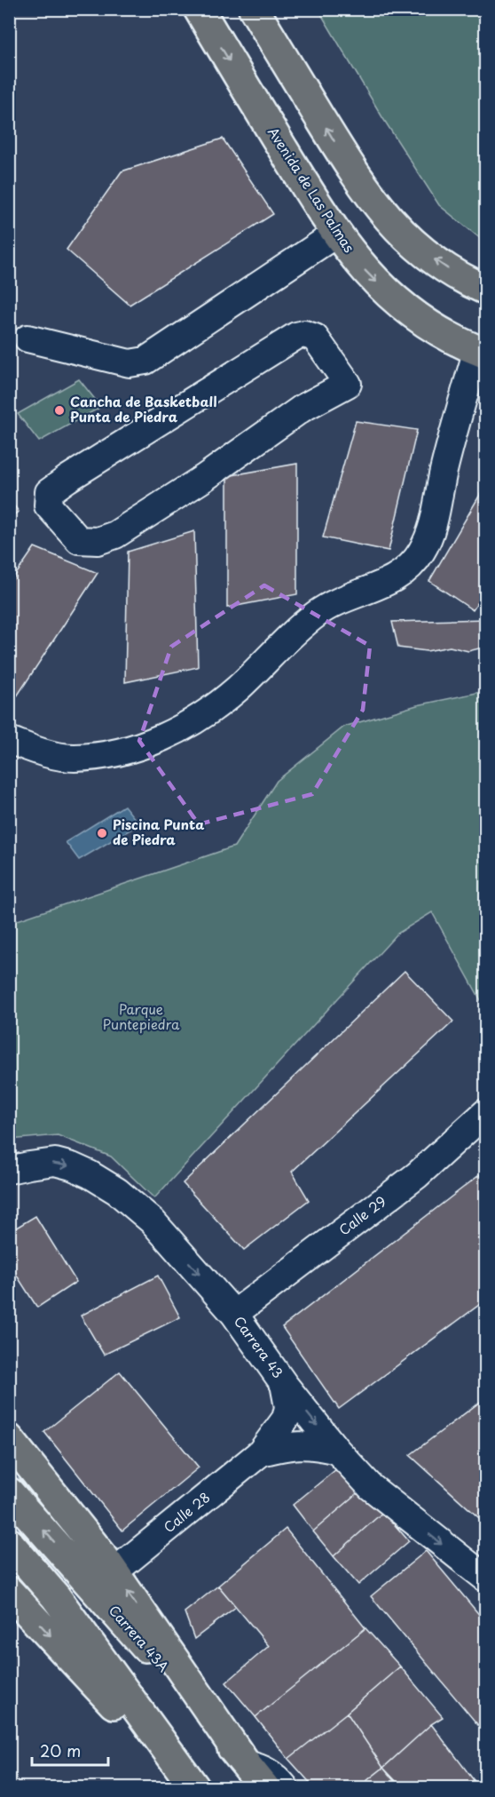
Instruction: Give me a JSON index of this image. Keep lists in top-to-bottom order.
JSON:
{
  "streets": {
    "main road": ["Avenida de Las Palmas", "Carrera 43A"],
    "street": ["Calle 29", "Carrera 43", "Calle 28"]
  },
  "crossings": [
    ["Calle 29", "Carrera 43"],
    ["Carrera 43", "Calle 28"]
  ],
  "one_way": ["Carrera 43"],
  "parks": ["Parque Puntepiedra"],
  "places": ["Cancha de Basketball Punta de Piedra", "Piscina Punta de Piedra"],
  "scale_bar": "20 m"
}
